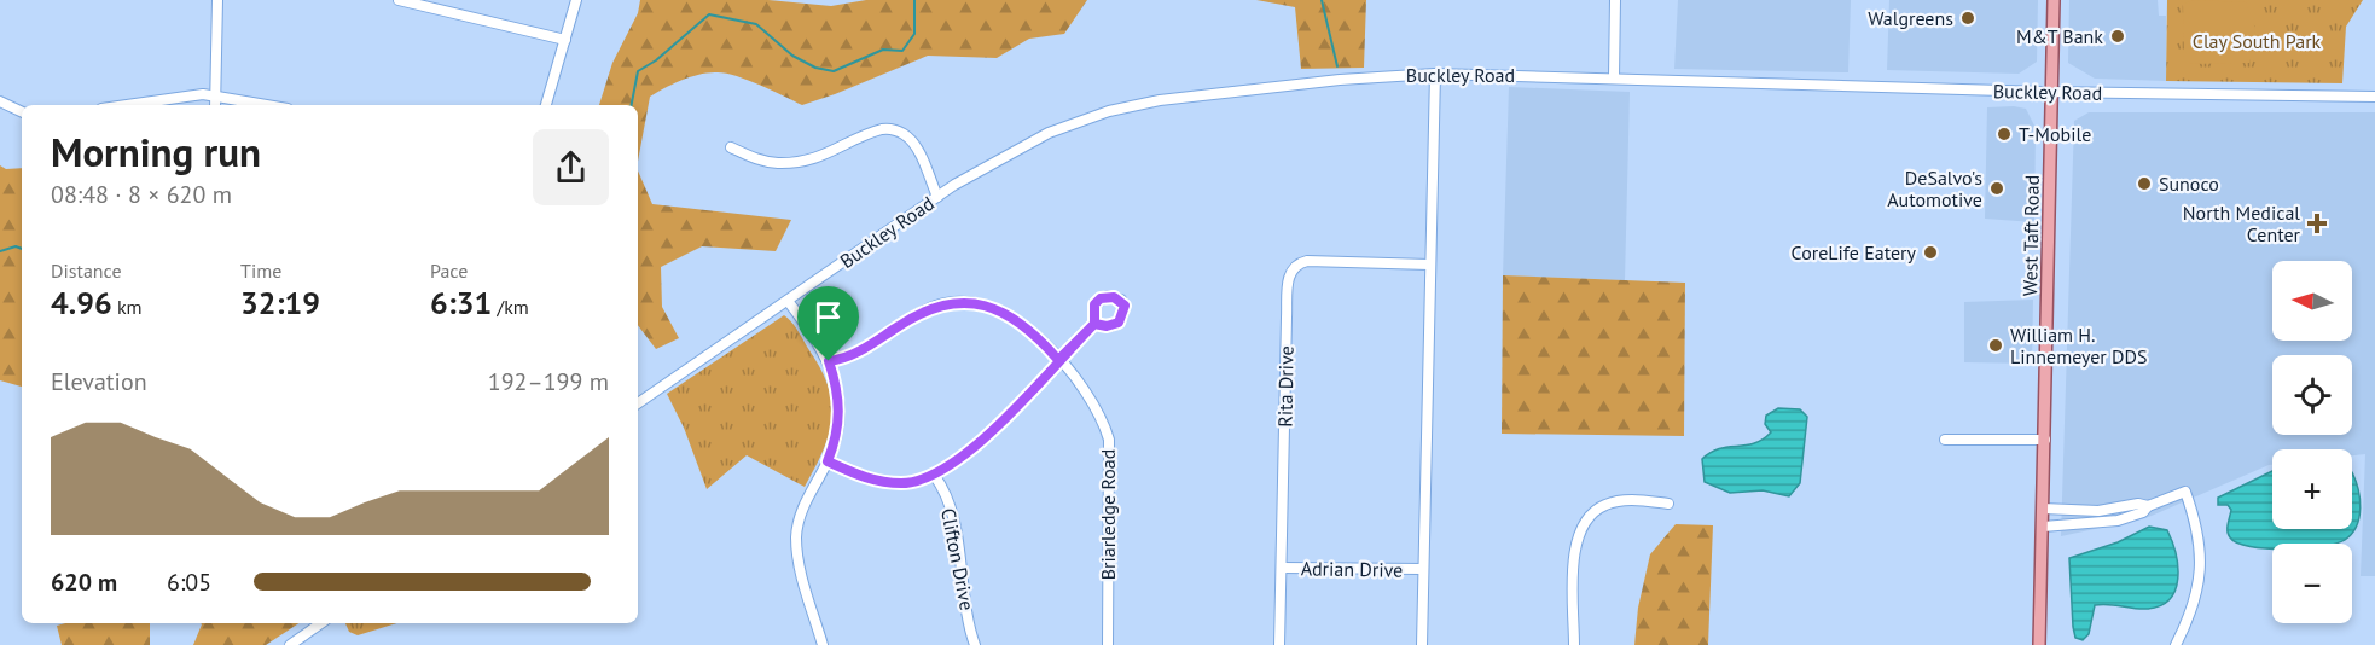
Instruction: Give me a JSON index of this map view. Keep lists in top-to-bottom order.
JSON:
{
  "streets": {
    "main road": ["West Taft Road"],
    "street": [
      "Buckley Road",
      "Rita Drive",
      "Briarledge Road",
      "Clifton Drive",
      "Adrian Drive"
    ]
  },
  "crossings": [
    ["Buckley Road", "West Taft Road"],
    ["Rita Drive", "Adrian Drive"]
  ],
  "parks": ["Clay South Park"],
  "places": {
    "other": [
      "Walgreens",
      "M&T Bank",
      "T-Mobile",
      "Sunoco",
      "DeSalvo's Automotive",
      "CoreLife Eatery",
      "William H. Linnemeyer DDS"
    ],
    "health": ["North Medical Center"]
  },
  "north": "left",
  "page": {
    "heading": ["Morning run", "08:48 · 8 × 620 m"],
    "stats": [
      ["Distance", "4.96 km"],
      ["Time", "32:19"],
      ["Pace", "6:31 /km"]
    ],
    "map_buttons": ["+", "−"],
    "chart": ["Elevation", "192–199 m"],
    "list": [
      {
        "name": "620 m",
        "note": "6:05"
      }
    ]
  }
}
